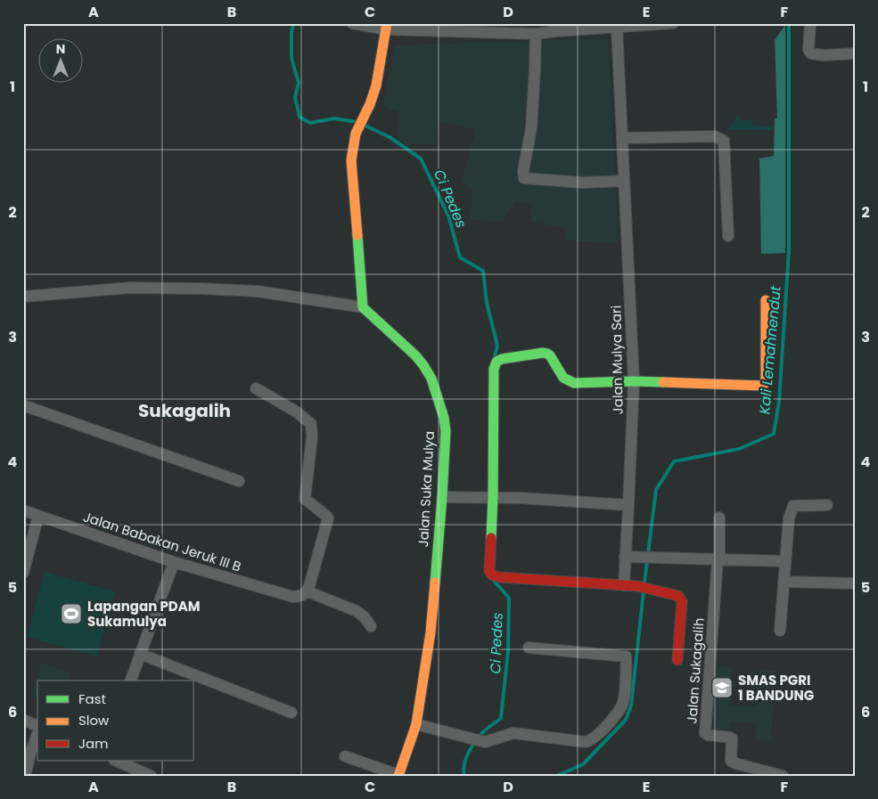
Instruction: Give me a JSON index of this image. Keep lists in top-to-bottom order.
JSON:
{
  "streets": {
    "street": [
      "Jalan Mulya Sari",
      "Jalan Suka Mulya",
      "Jalan Babakan Jeruk III B",
      "Jalan Sukagalih"
    ]
  },
  "districts": ["Sukagalih"],
  "water": ["Ci Pedes", "Kali Lemahnendut"],
  "places": {
    "sports": ["Lapangan PDAM Sukamulya"],
    "school or university": ["SMAS PGRI 1 BANDUNG"]
  },
  "legend": ["Fast", "Slow", "Jam"],
  "north": "top",
  "grid": {
    "columns": [
      "A",
      "B",
      "C",
      "D",
      "E",
      "F"
    ],
    "rows": [
      "1",
      "2",
      "3",
      "4",
      "5",
      "6"
    ]
  }
}
